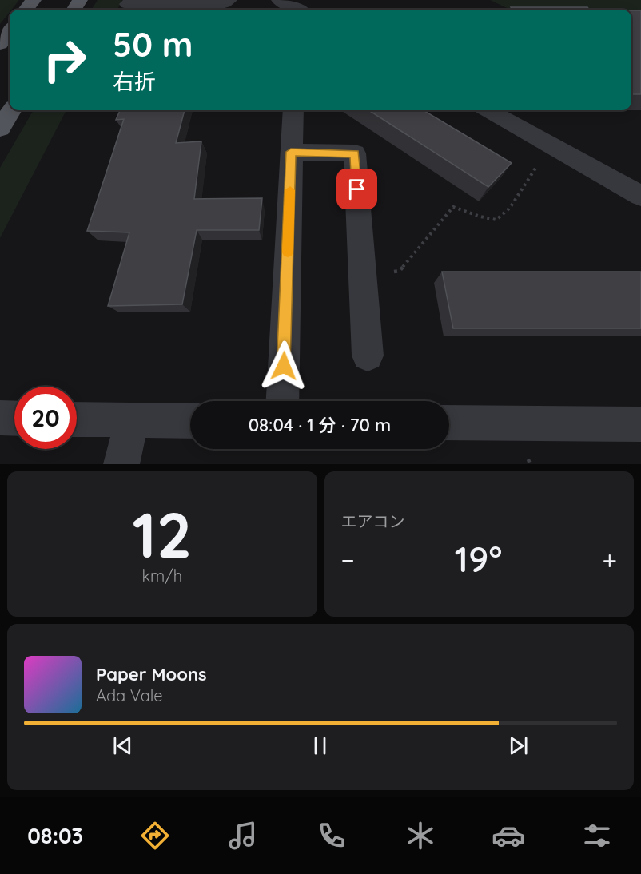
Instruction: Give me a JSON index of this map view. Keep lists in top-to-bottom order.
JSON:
{
  "page": {
    "turn": ["50 m", "右折"],
    "limit": "20",
    "trip": "08:04 · 1 分 · 70 m",
    "tile": [
      ["12", "km/h"],
      "エアコン"
    ],
    "heat": ["−", "19°", "+"],
    "song": ["Paper Moons", "Ada Vale"],
    "tabs": "08:03"
  }
}
